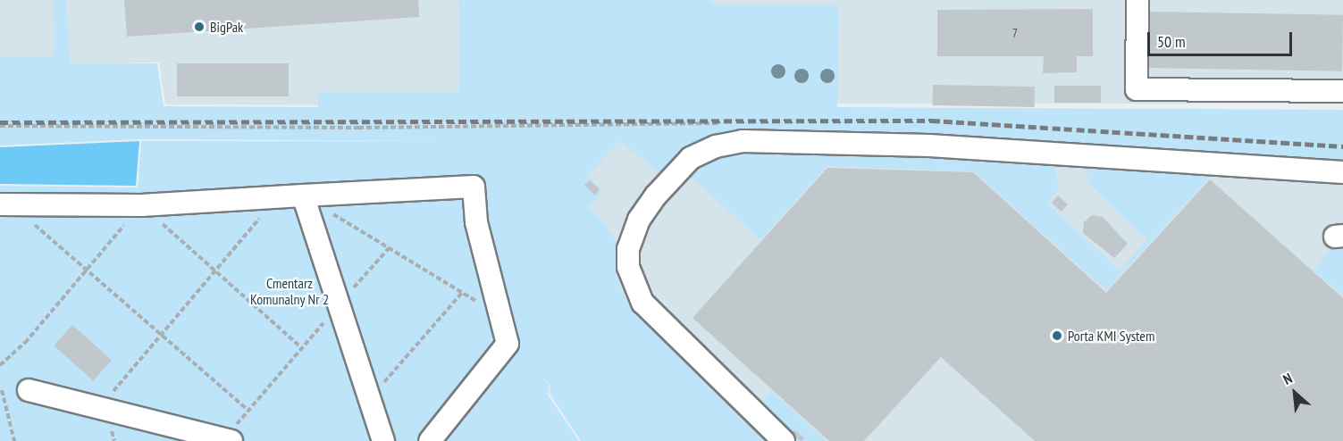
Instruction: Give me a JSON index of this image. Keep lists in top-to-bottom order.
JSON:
{
  "parks": ["Cmentarz Komunalny Nr 2"],
  "places": ["BigPak", "Porta KMI System"],
  "house_numbers": ["7"],
  "scale_bar": "50 m",
  "north": "top left"
}
